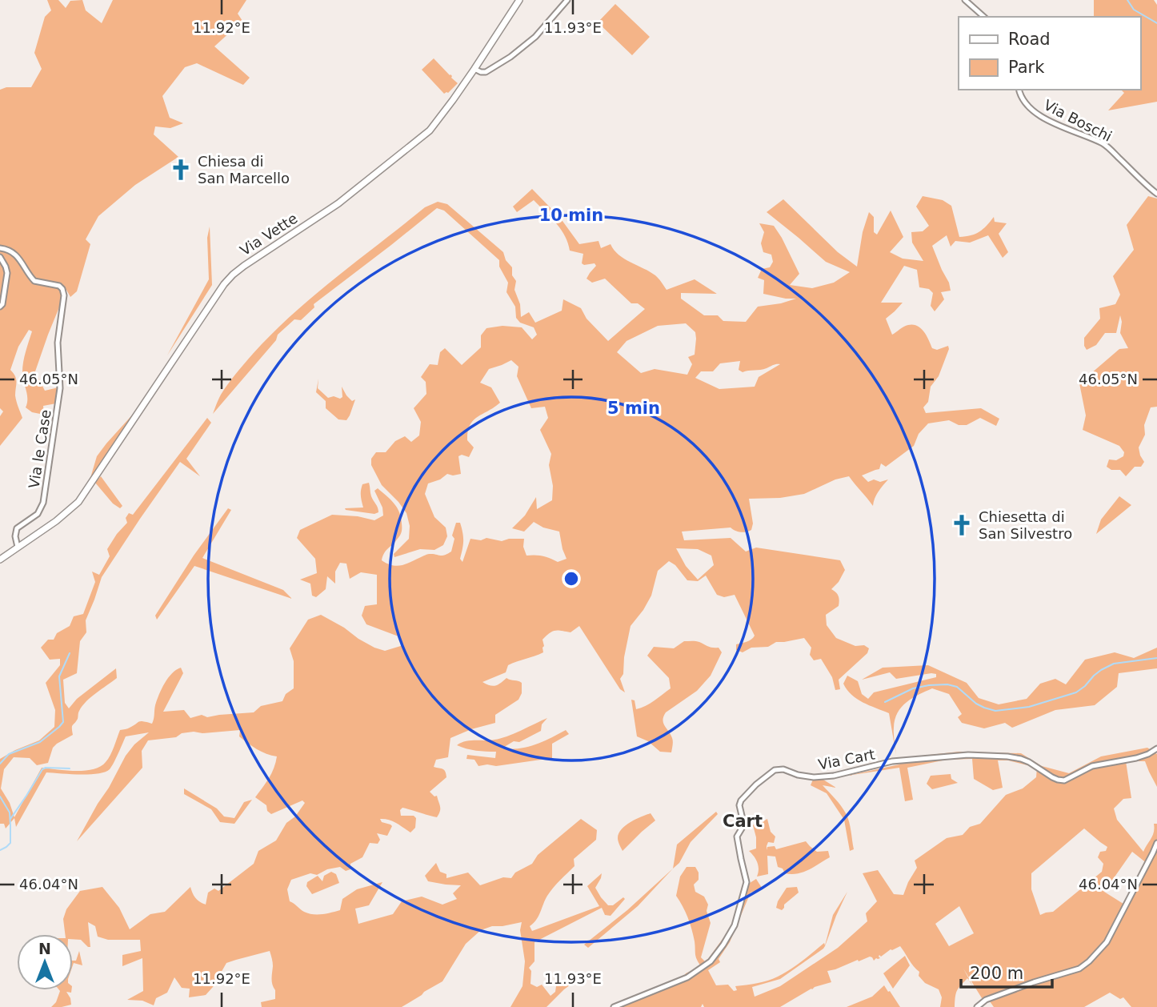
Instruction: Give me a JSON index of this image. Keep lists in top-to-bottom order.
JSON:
{
  "streets": {
    "main road": ["Via Vette"],
    "street": ["Via Boschi", "Via le Case", "Via Cart"]
  },
  "crossings": [
    ["Via Vette", "Via le Case"]
  ],
  "districts": ["Cart"],
  "places": {
    "church": ["Chiesa di San Marcello", "Chiesetta di San Silvestro"]
  },
  "legend": ["Road", "Park"],
  "scale_bar": "200 m",
  "north": "top",
  "coordinates": [
    "11.92°E",
    "11.93°E",
    "46.05°N",
    "46.04°N"
  ],
  "rings": ["10 min", "5 min"]
}
